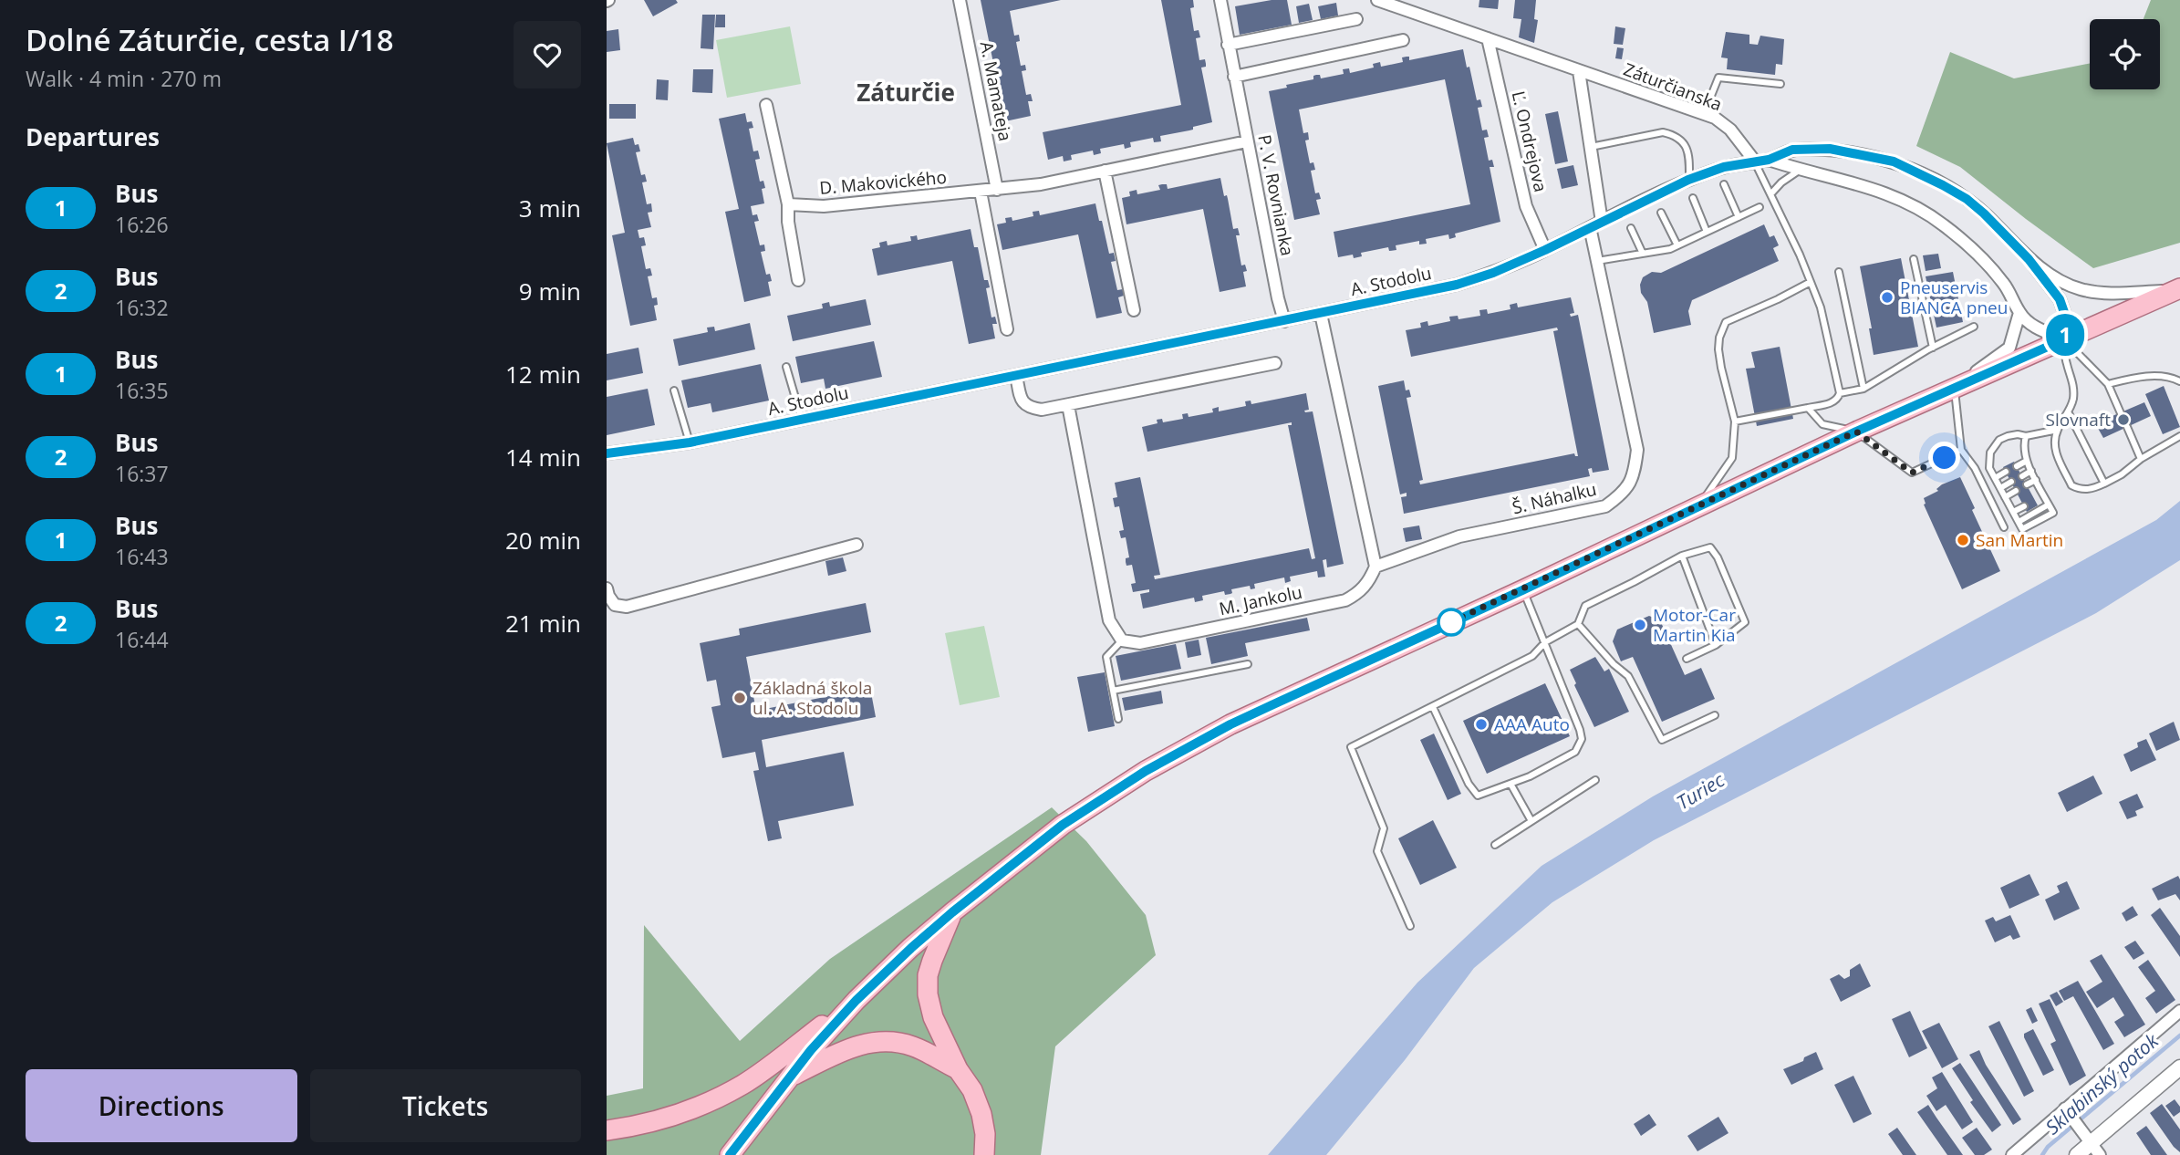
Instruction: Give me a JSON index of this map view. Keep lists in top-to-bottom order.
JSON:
{
  "streets": {
    "street": [
      "Záturčianska",
      "A. Mamateja",
      "Ľ. Ondrejova",
      "D. Makovického",
      "P. V. Rovnianka",
      "A. Stodolu",
      "Š. Náhalku",
      "M. Jankolu"
    ]
  },
  "crossings": [
    ["Záturčianska", "Ľ. Ondrejova"],
    ["Záturčianska", "A. Stodolu"],
    ["A. Mamateja", "D. Makovického"],
    ["Ľ. Ondrejova", "A. Stodolu"],
    ["D. Makovického", "P. V. Rovnianka"],
    ["P. V. Rovnianka", "A. Stodolu"],
    ["A. Stodolu", "Š. Náhalku"],
    ["Š. Náhalku", "M. Jankolu"]
  ],
  "districts": ["Záturčie"],
  "water": ["Turiec", "Sklabinský potok"],
  "places": [
    "Pneuservis BIANCA pneu",
    "Slovnaft",
    "San Martin",
    "Motor-Car Martin Kia",
    "Základná škola ul. A. Stodolu",
    "AAA Auto"
  ],
  "lines": ["bus line 1"],
  "page": {
    "heading": [
      ["Dolné Záturčie, cesta I/18", "Walk · 4 min · 270 m"],
      "Departures"
    ],
    "on_map": "1",
    "list": [
      {
        "mark": "1",
        "name": "Bus",
        "note": "16:26",
        "value": "3 min"
      },
      {
        "mark": "2",
        "name": "Bus",
        "note": "16:32",
        "value": "9 min"
      },
      {
        "mark": "1",
        "name": "Bus",
        "note": "16:35",
        "value": "12 min"
      },
      {
        "mark": "2",
        "name": "Bus",
        "note": "16:37",
        "value": "14 min"
      },
      {
        "mark": "1",
        "name": "Bus",
        "note": "16:43",
        "value": "20 min"
      },
      {
        "mark": "2",
        "name": "Bus",
        "note": "16:44",
        "value": "21 min"
      }
    ],
    "buttons": ["Directions", "Tickets"]
  }
}
